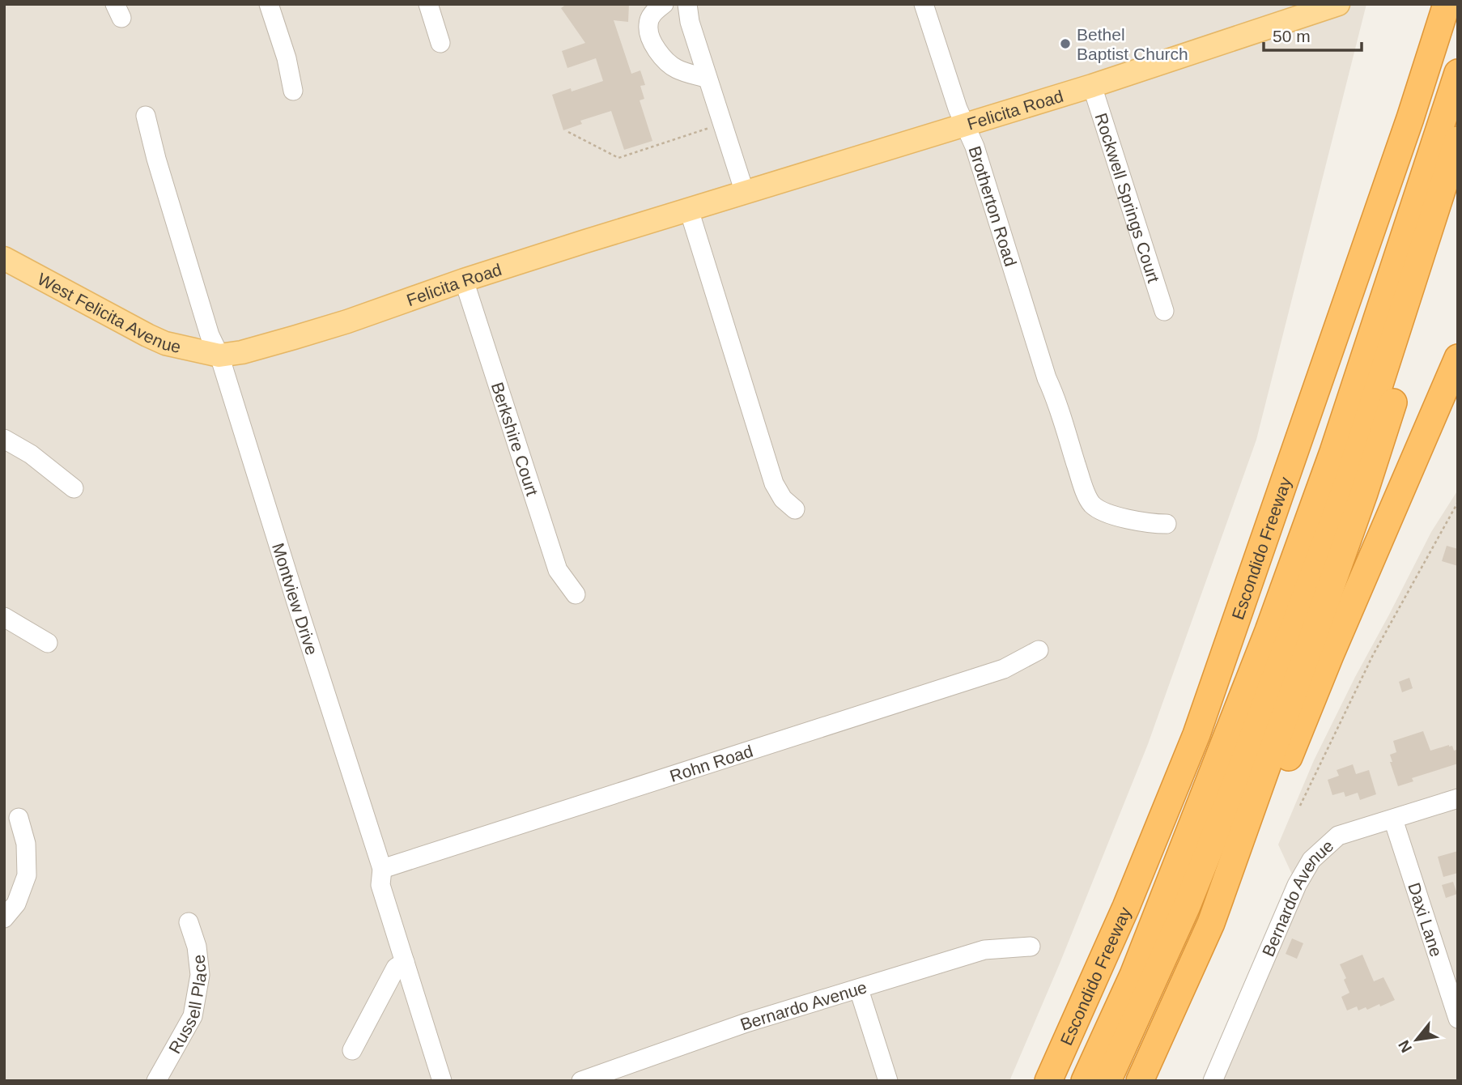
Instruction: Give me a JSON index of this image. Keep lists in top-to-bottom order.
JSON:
{
  "streets": {
    "highway": ["Escondido Freeway"],
    "main road": ["Felicita Road", "West Felicita Avenue"],
    "street": [
      "Rockwell Springs Court",
      "Brotherton Road",
      "Berkshire Court",
      "Montview Drive",
      "Rohn Road",
      "Bernardo Avenue",
      "Daxi Lane",
      "Russell Place"
    ]
  },
  "crossings": [
    ["Felicita Road", "Rockwell Springs Court"],
    ["Felicita Road", "Brotherton Road"],
    ["Felicita Road", "West Felicita Avenue"],
    ["Felicita Road", "Berkshire Court"],
    ["Felicita Road", "Montview Drive"],
    ["West Felicita Avenue", "Montview Drive"],
    ["Montview Drive", "Rohn Road"],
    ["Bernardo Avenue", "Daxi Lane"]
  ],
  "places": ["Bethel Baptist Church"],
  "scale_bar": "50 m",
  "north": "bottom left"
}
